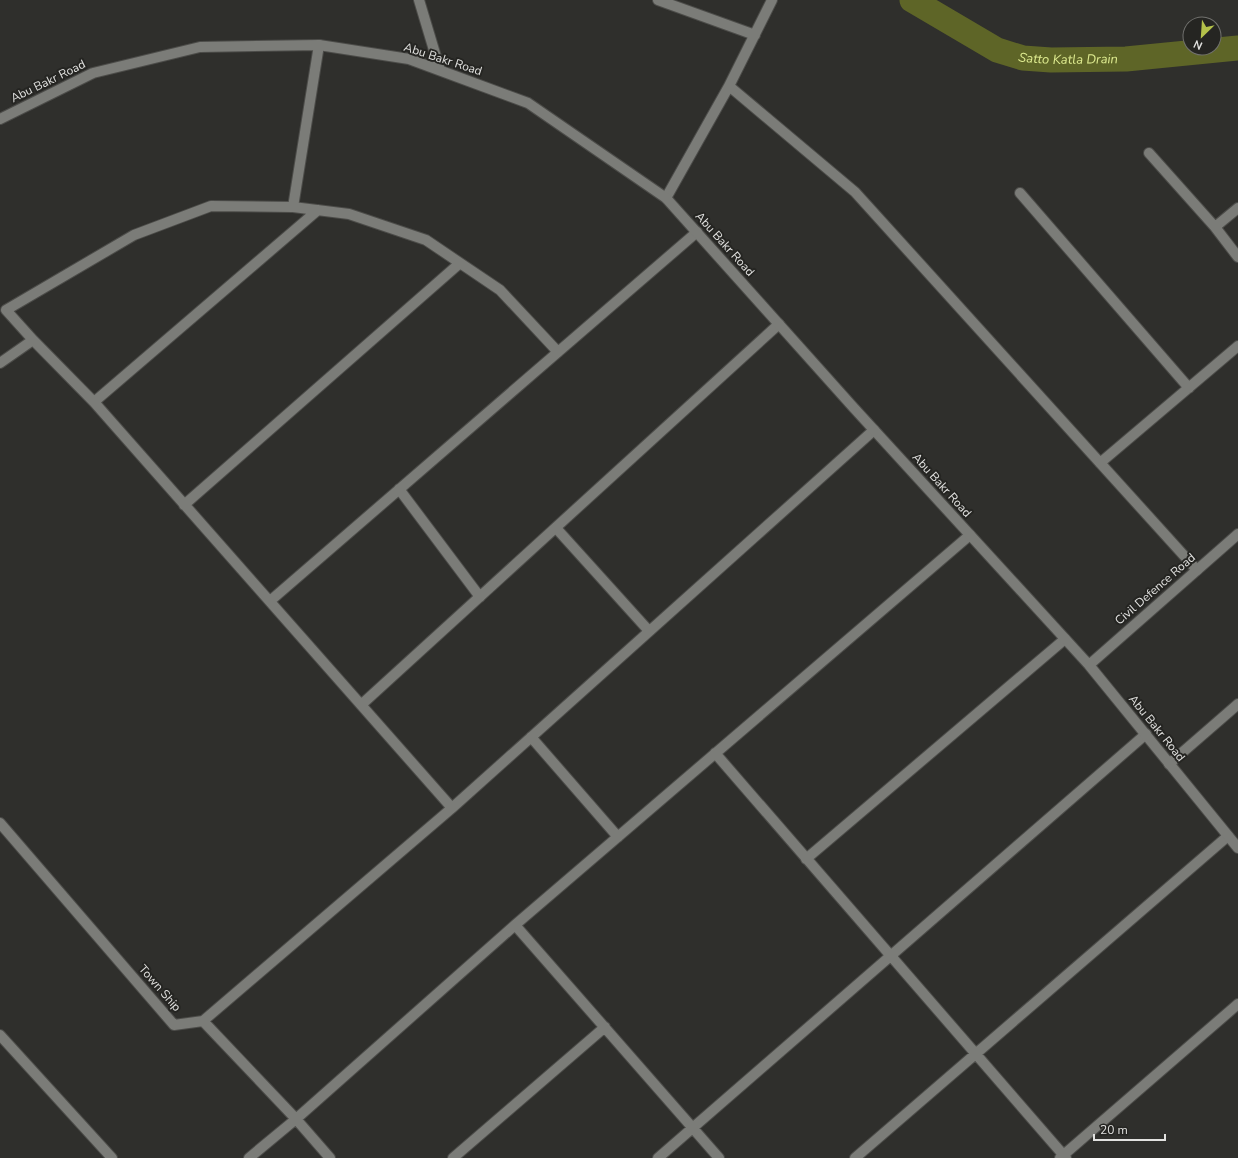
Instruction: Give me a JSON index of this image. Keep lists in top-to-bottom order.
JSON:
{
  "streets": {
    "street": ["Abu Bakr Road", "Civil Defence Road", "Town Ship"]
  },
  "crossings": [
    ["Abu Bakr Road", "Civil Defence Road"]
  ],
  "water": ["Satto Katla Drain"],
  "scale_bar": "20 m",
  "north": "bottom left"
}
